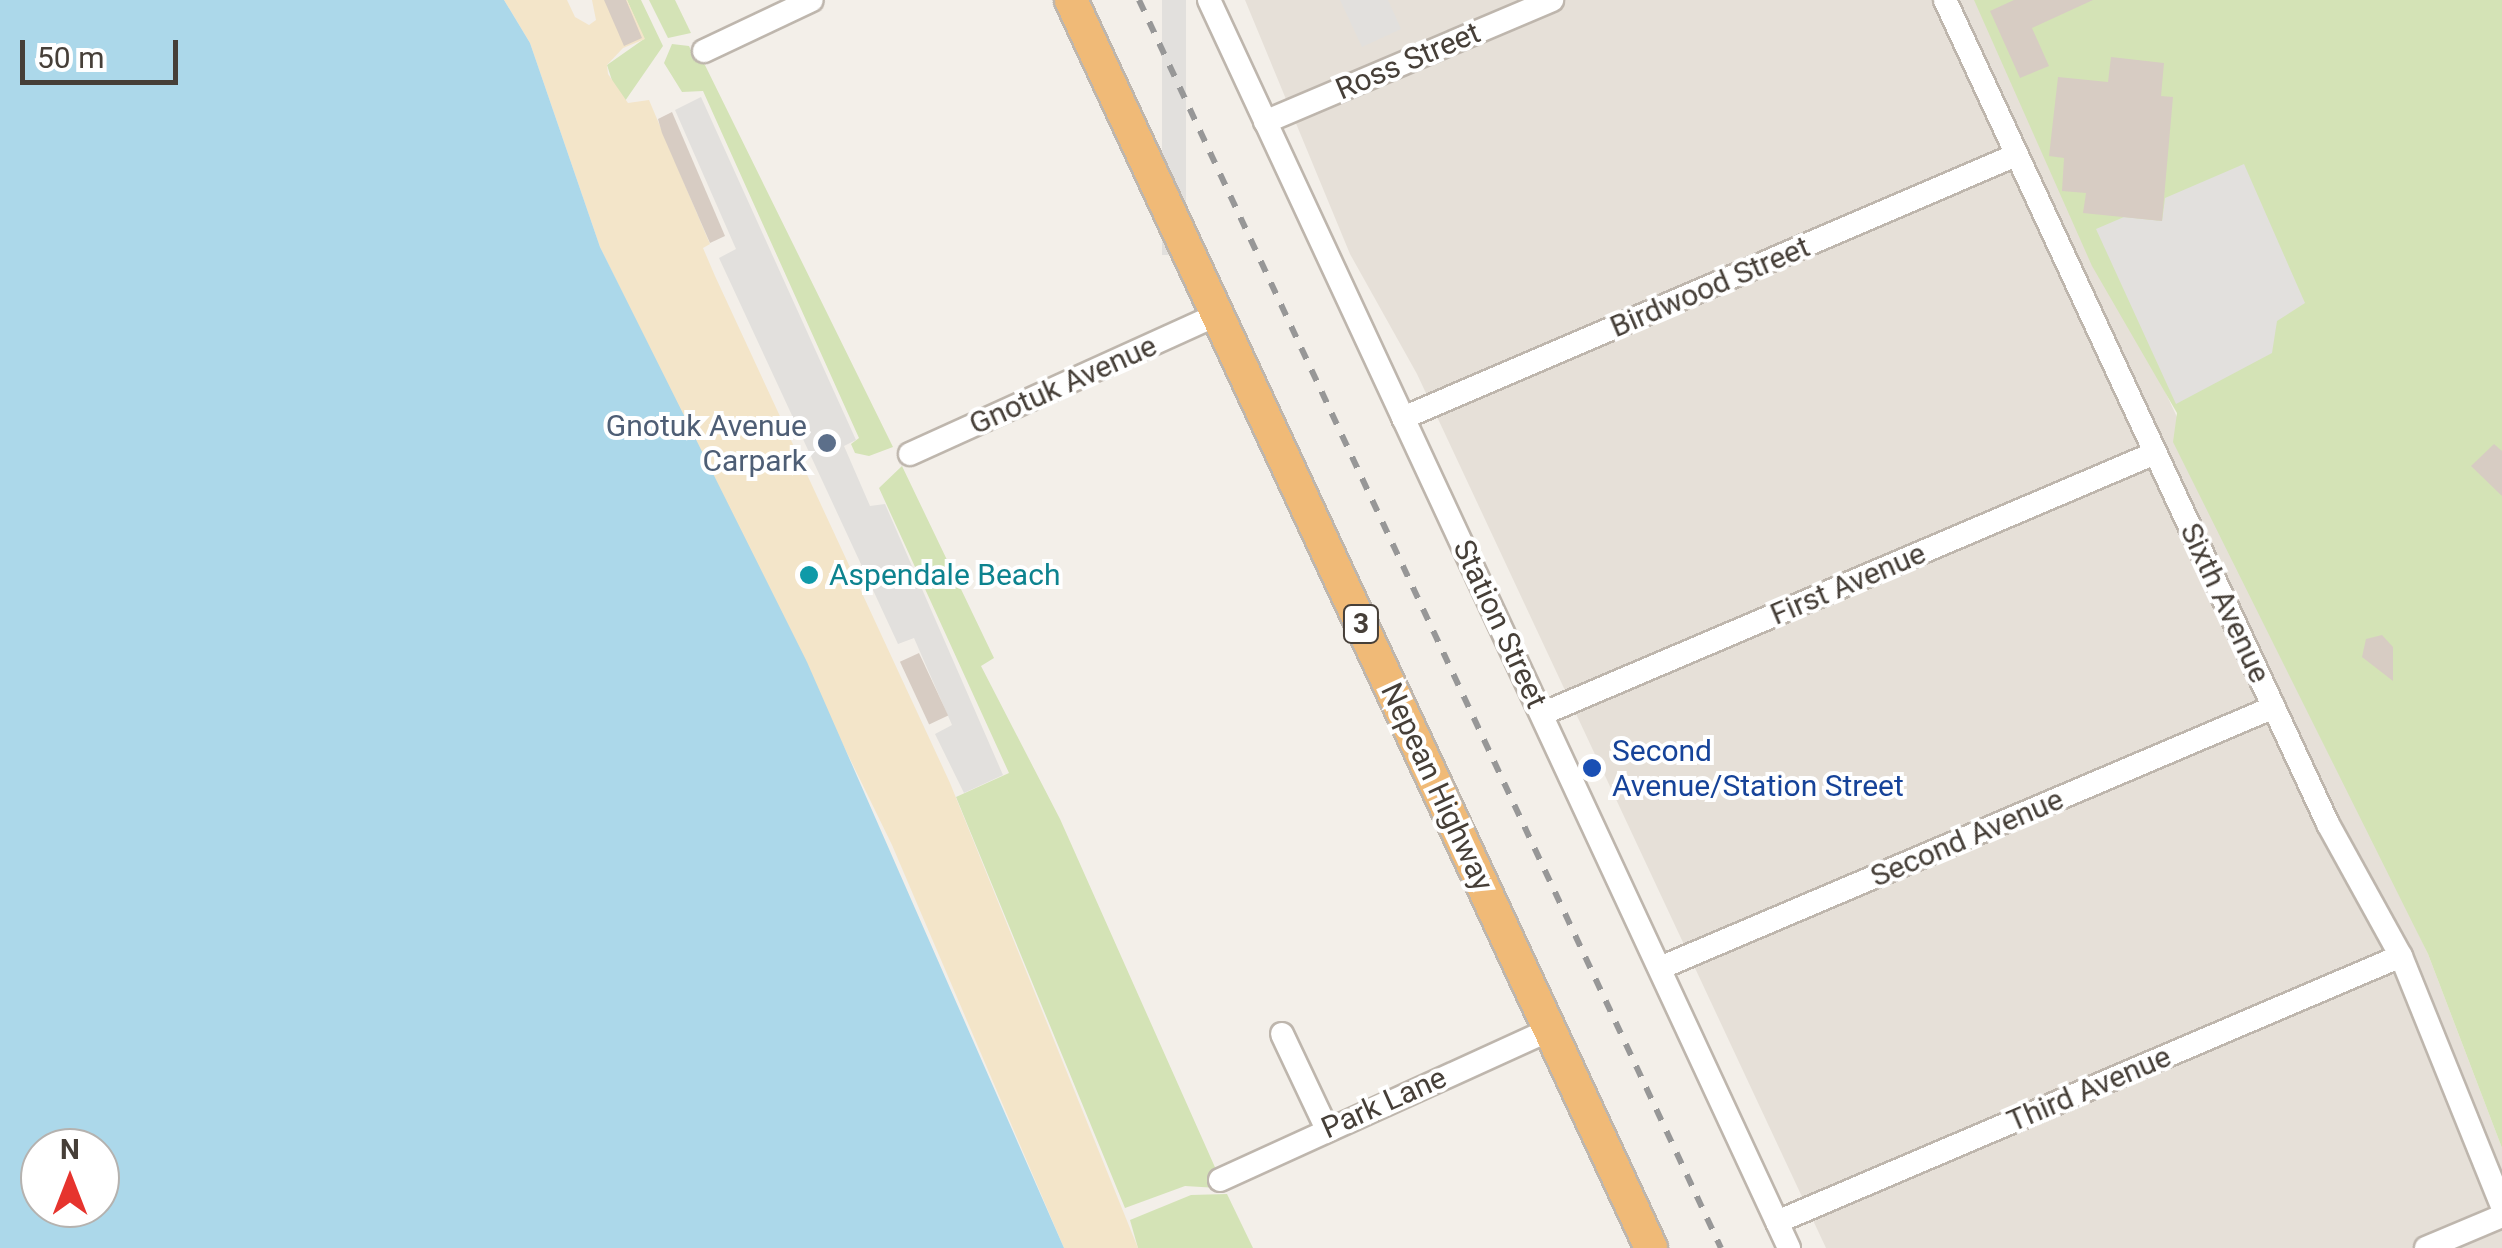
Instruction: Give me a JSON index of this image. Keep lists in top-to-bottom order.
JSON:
{
  "streets": {
    "highway": ["3", "Nepean Highway"],
    "street": [
      "Ross Street",
      "Birdwood Street",
      "Gnotuk Avenue",
      "First Avenue",
      "Sixth Avenue",
      "Station Street",
      "Second Avenue",
      "Third Avenue",
      "Park Lane"
    ]
  },
  "crossings": [
    ["Ross Street", "Station Street"],
    ["Birdwood Street", "Sixth Avenue"],
    ["Birdwood Street", "Station Street"],
    ["Gnotuk Avenue", "Nepean Highway"],
    ["First Avenue", "Sixth Avenue"],
    ["First Avenue", "Station Street"],
    ["Sixth Avenue", "Second Avenue"],
    ["Sixth Avenue", "Third Avenue"],
    ["Station Street", "Second Avenue"],
    ["Station Street", "Third Avenue"],
    ["Nepean Highway", "Park Lane"]
  ],
  "places": ["Gnotuk Avenue Carpark", "Aspendale Beach", "Second Avenue/Station Street"],
  "scale_bar": "50 m",
  "north": "top"
}
